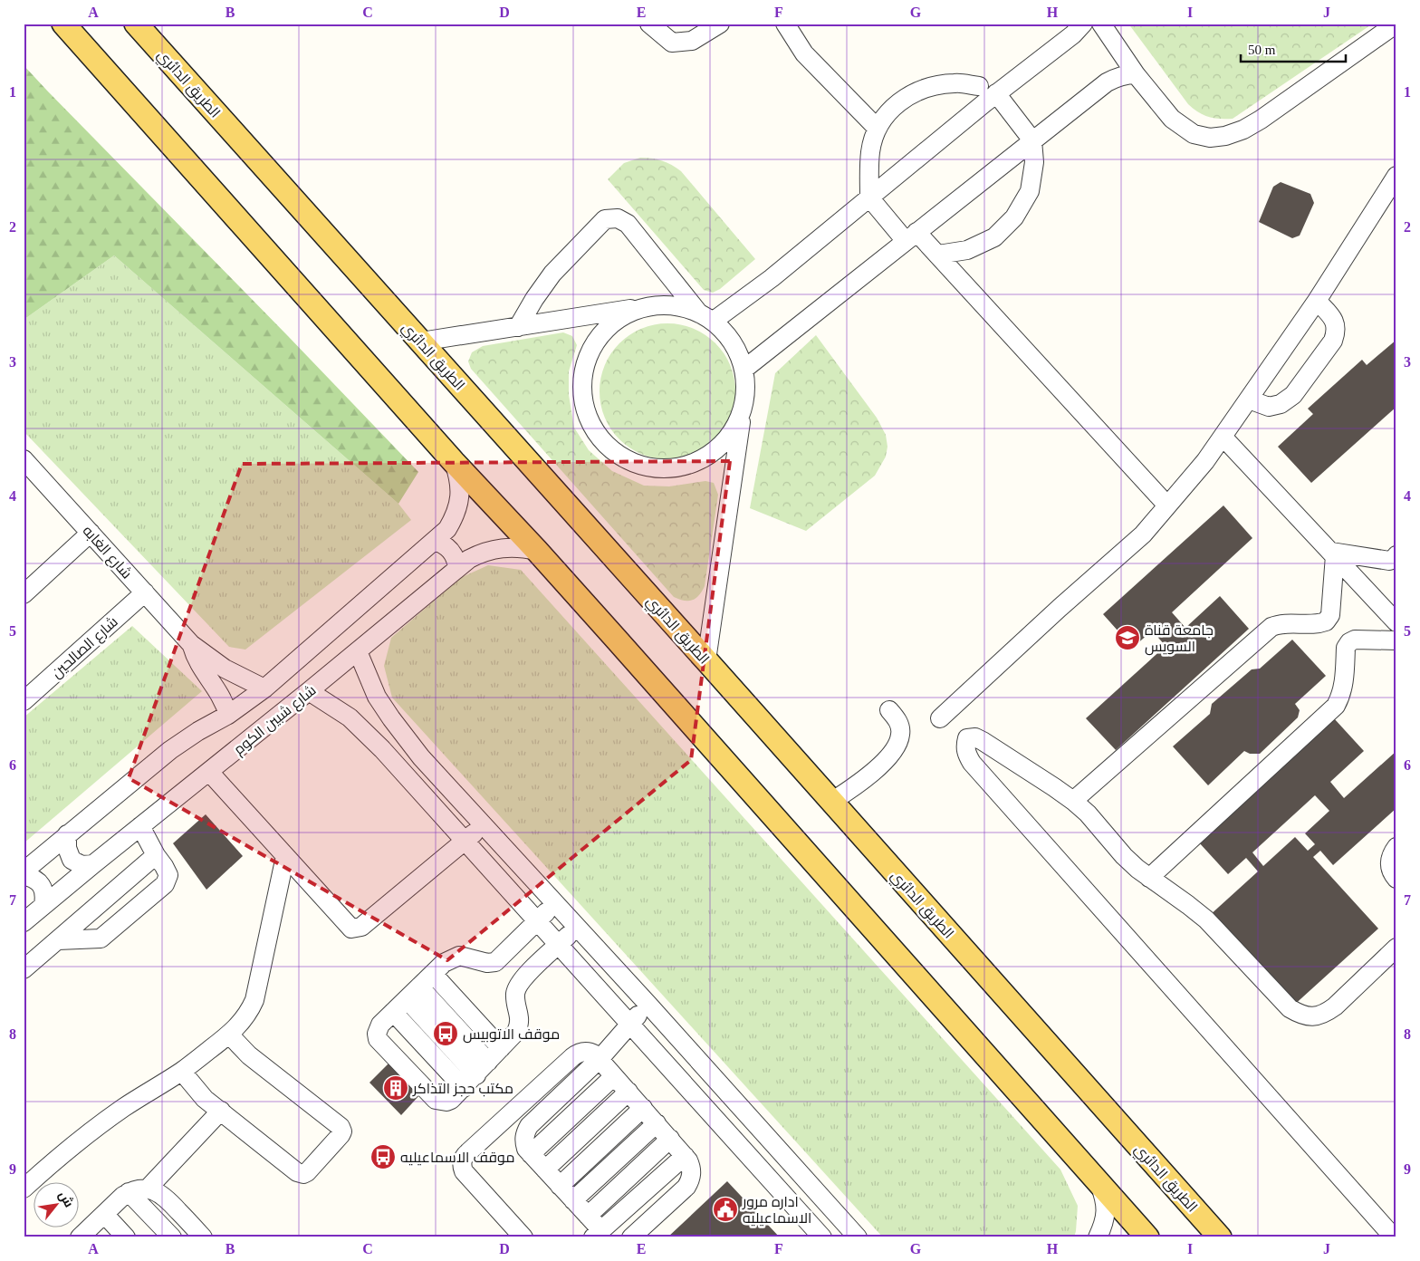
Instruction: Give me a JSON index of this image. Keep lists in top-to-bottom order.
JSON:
{
  "streets": {
    "main road": ["الطريق الدائري"],
    "street": ["شارع الغابه", "شارع الصالحين", "شارع شبين الكوم"]
  },
  "crossings": [
    ["شارع الغابه", "شارع الصالحين"],
    ["شارع الغابه", "شارع شبين الكوم"]
  ],
  "places": {
    "school or university": ["جامعة قناة السويس"],
    "bus stop": ["موقف الاتوبيس", "موقف الاسماعيليه"],
    "building": ["مكتب حجز التذاكر"],
    "public building": ["اداره مرور الاسماعيليه"]
  },
  "scale_bar": "50 m",
  "north": "top right",
  "grid": {
    "columns": [
      "A",
      "B",
      "C",
      "D",
      "E",
      "F",
      "G",
      "H",
      "I",
      "J"
    ],
    "rows": [
      "1",
      "2",
      "3",
      "4",
      "5",
      "6",
      "7",
      "8",
      "9"
    ]
  }
}
